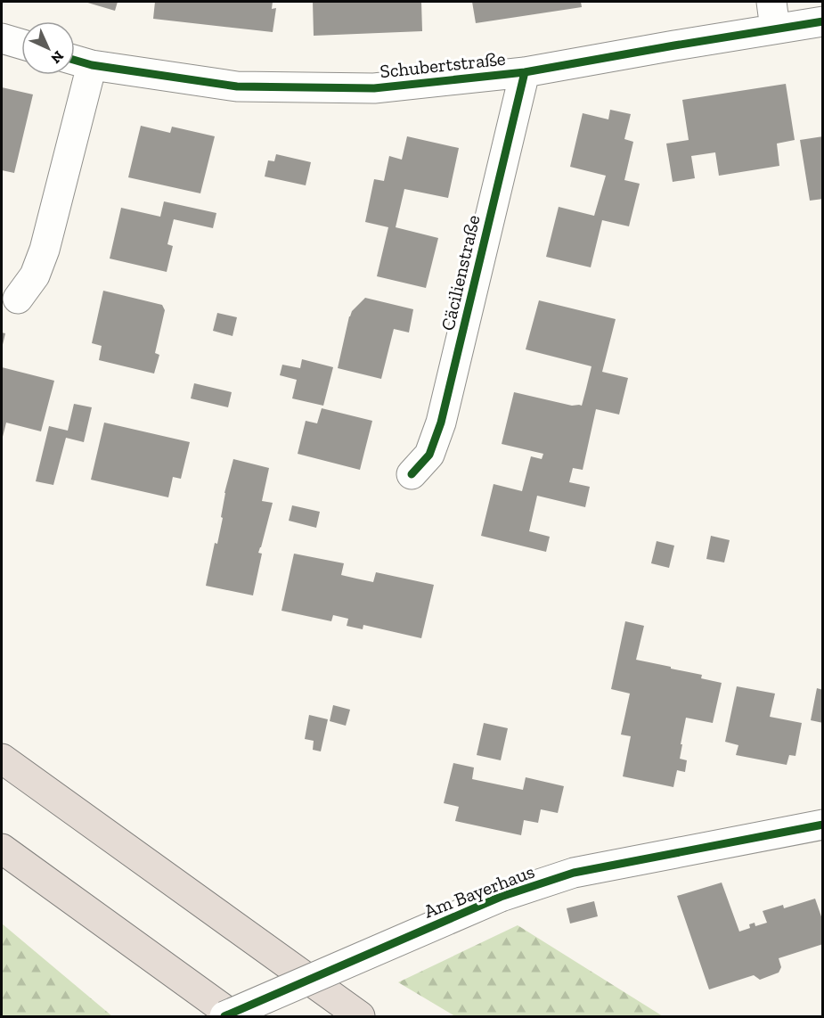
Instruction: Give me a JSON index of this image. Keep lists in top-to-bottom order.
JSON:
{
  "streets": {
    "street": ["Schubertstraße", "Cäcilienstraße", "Am Bayerhaus"]
  },
  "crossings": [
    ["Schubertstraße", "Cäcilienstraße"]
  ],
  "north": "bottom right"
}
